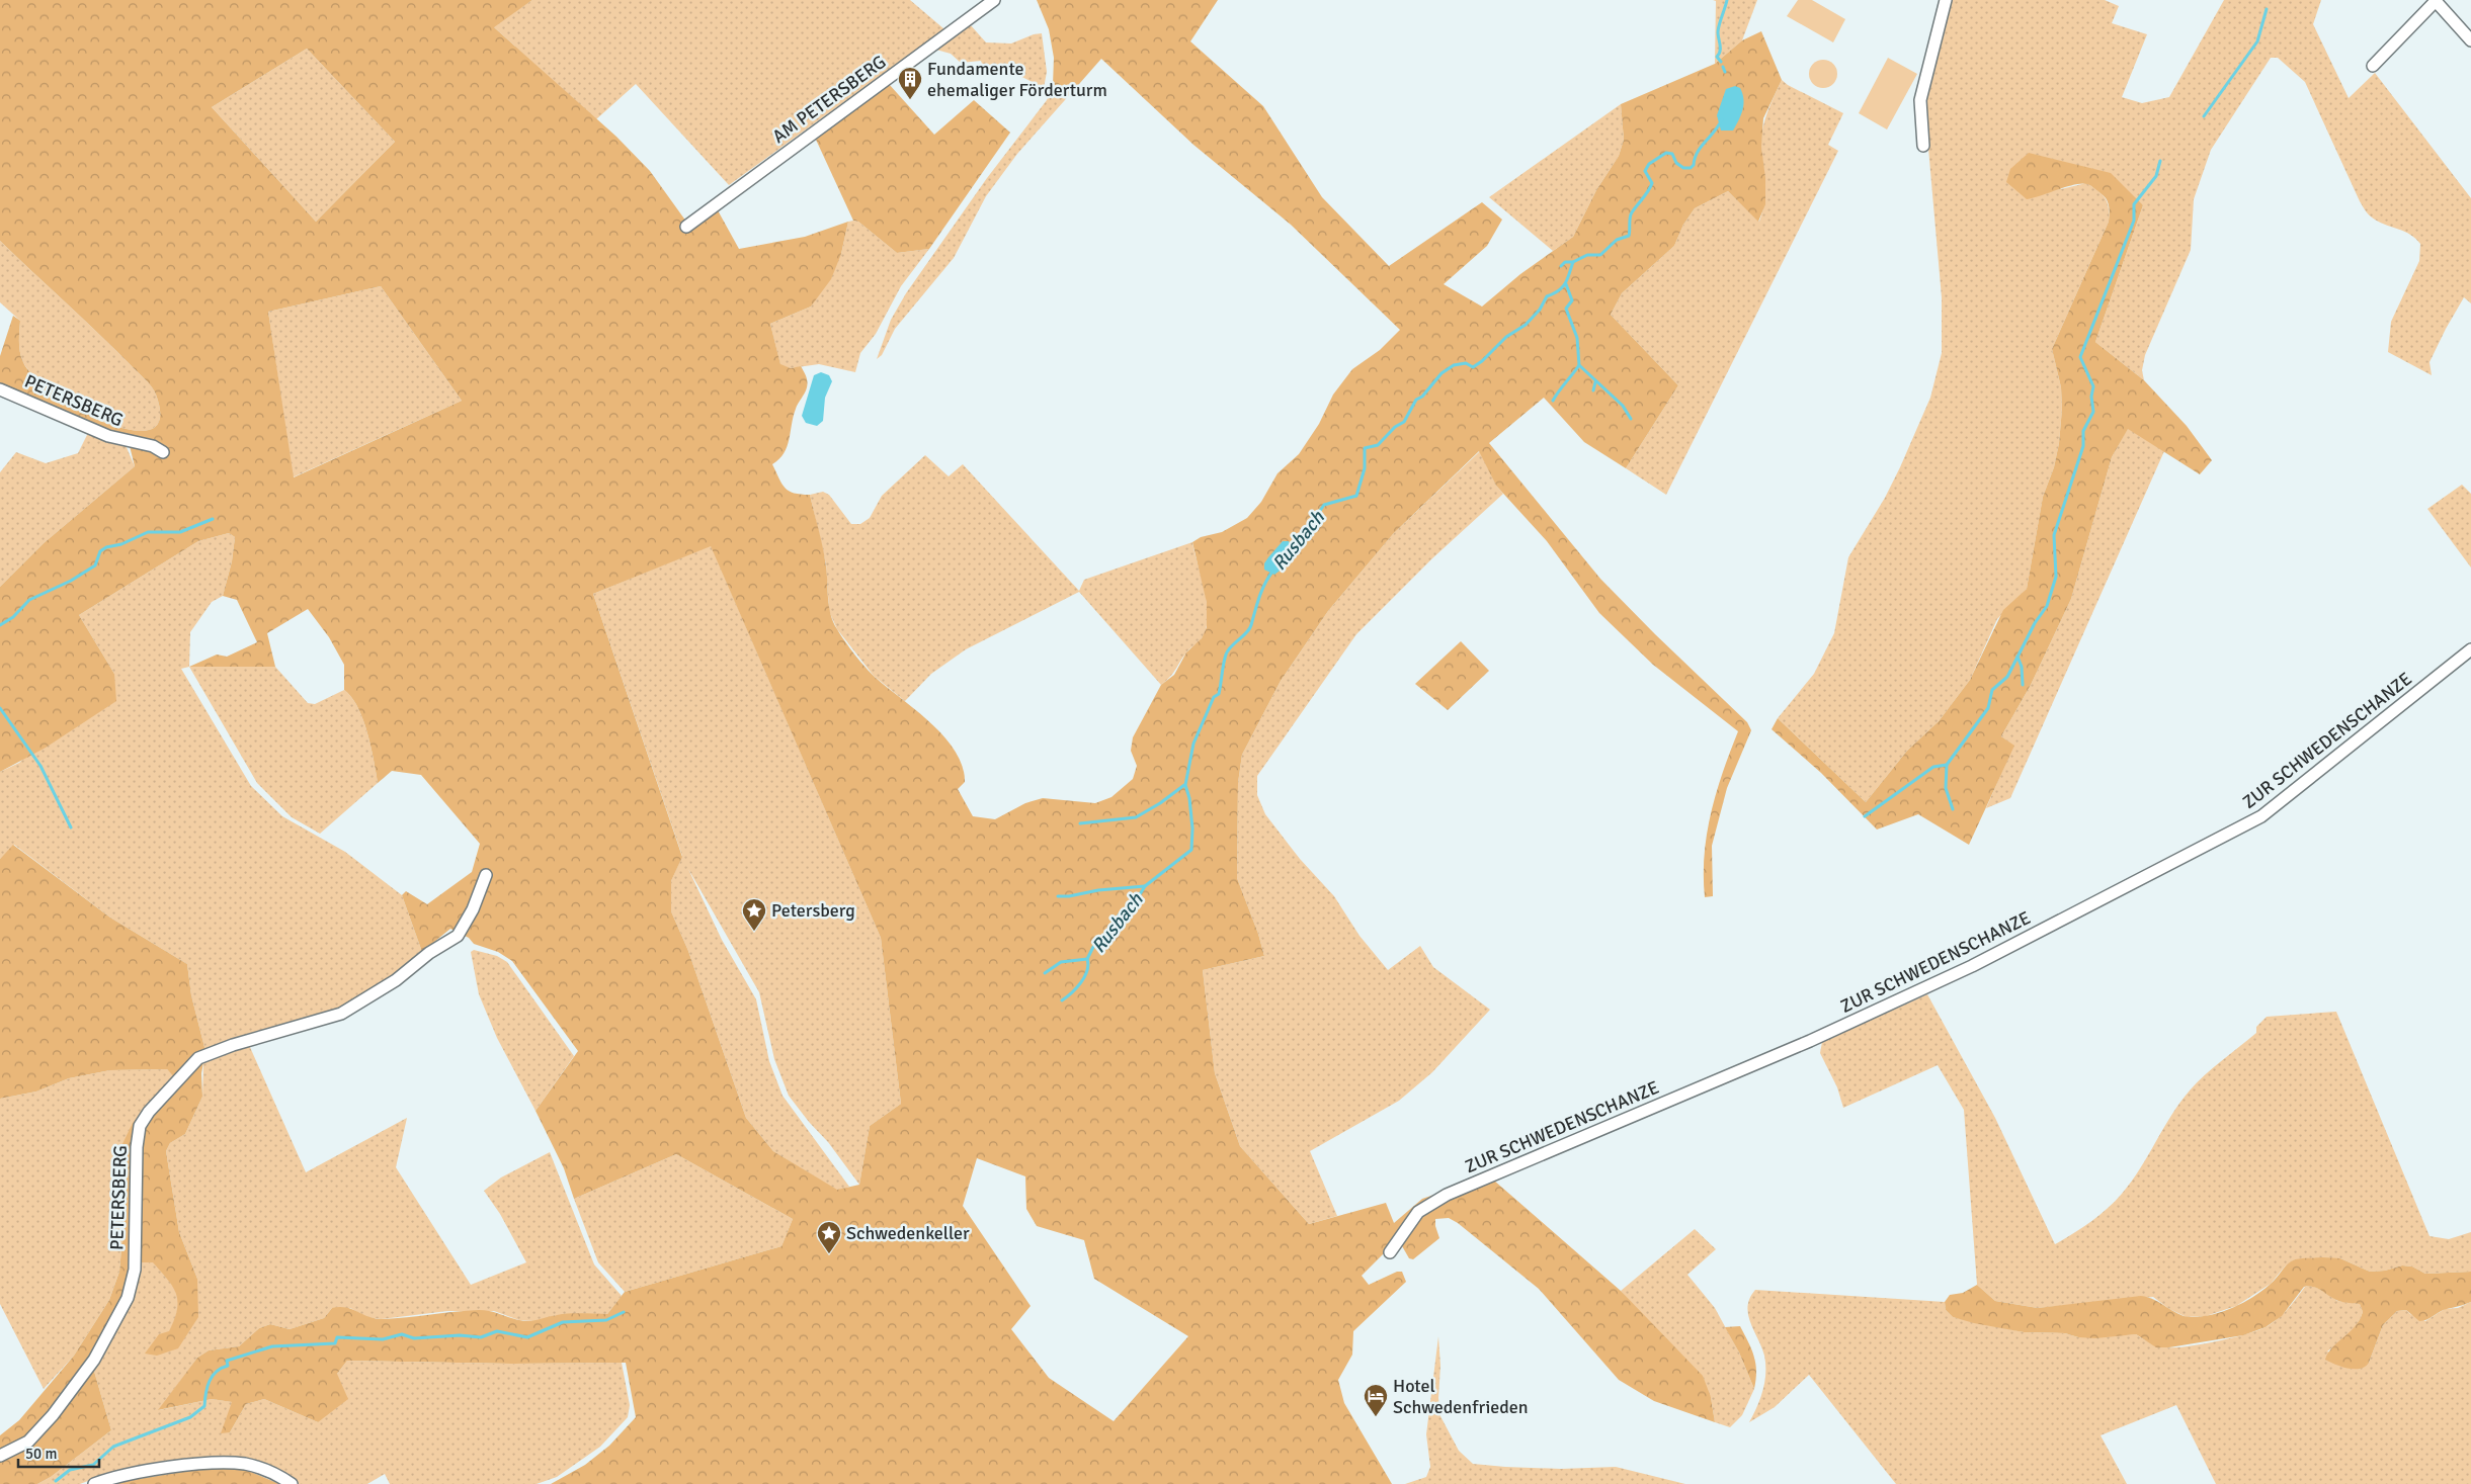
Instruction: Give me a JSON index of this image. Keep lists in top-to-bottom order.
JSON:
{
  "streets": {
    "street": ["AM PETERSBERG", "PETERSBERG", "ZUR SCHWEDENSCHANZE"]
  },
  "water": ["Rusbach"],
  "places": {
    "building": ["Fundamente ehemaliger Förderturm"],
    "place": ["Petersberg", "Schwedenkeller"],
    "hotel": ["Hotel Schwedenfrieden"]
  },
  "scale_bar": "50 m"
}
